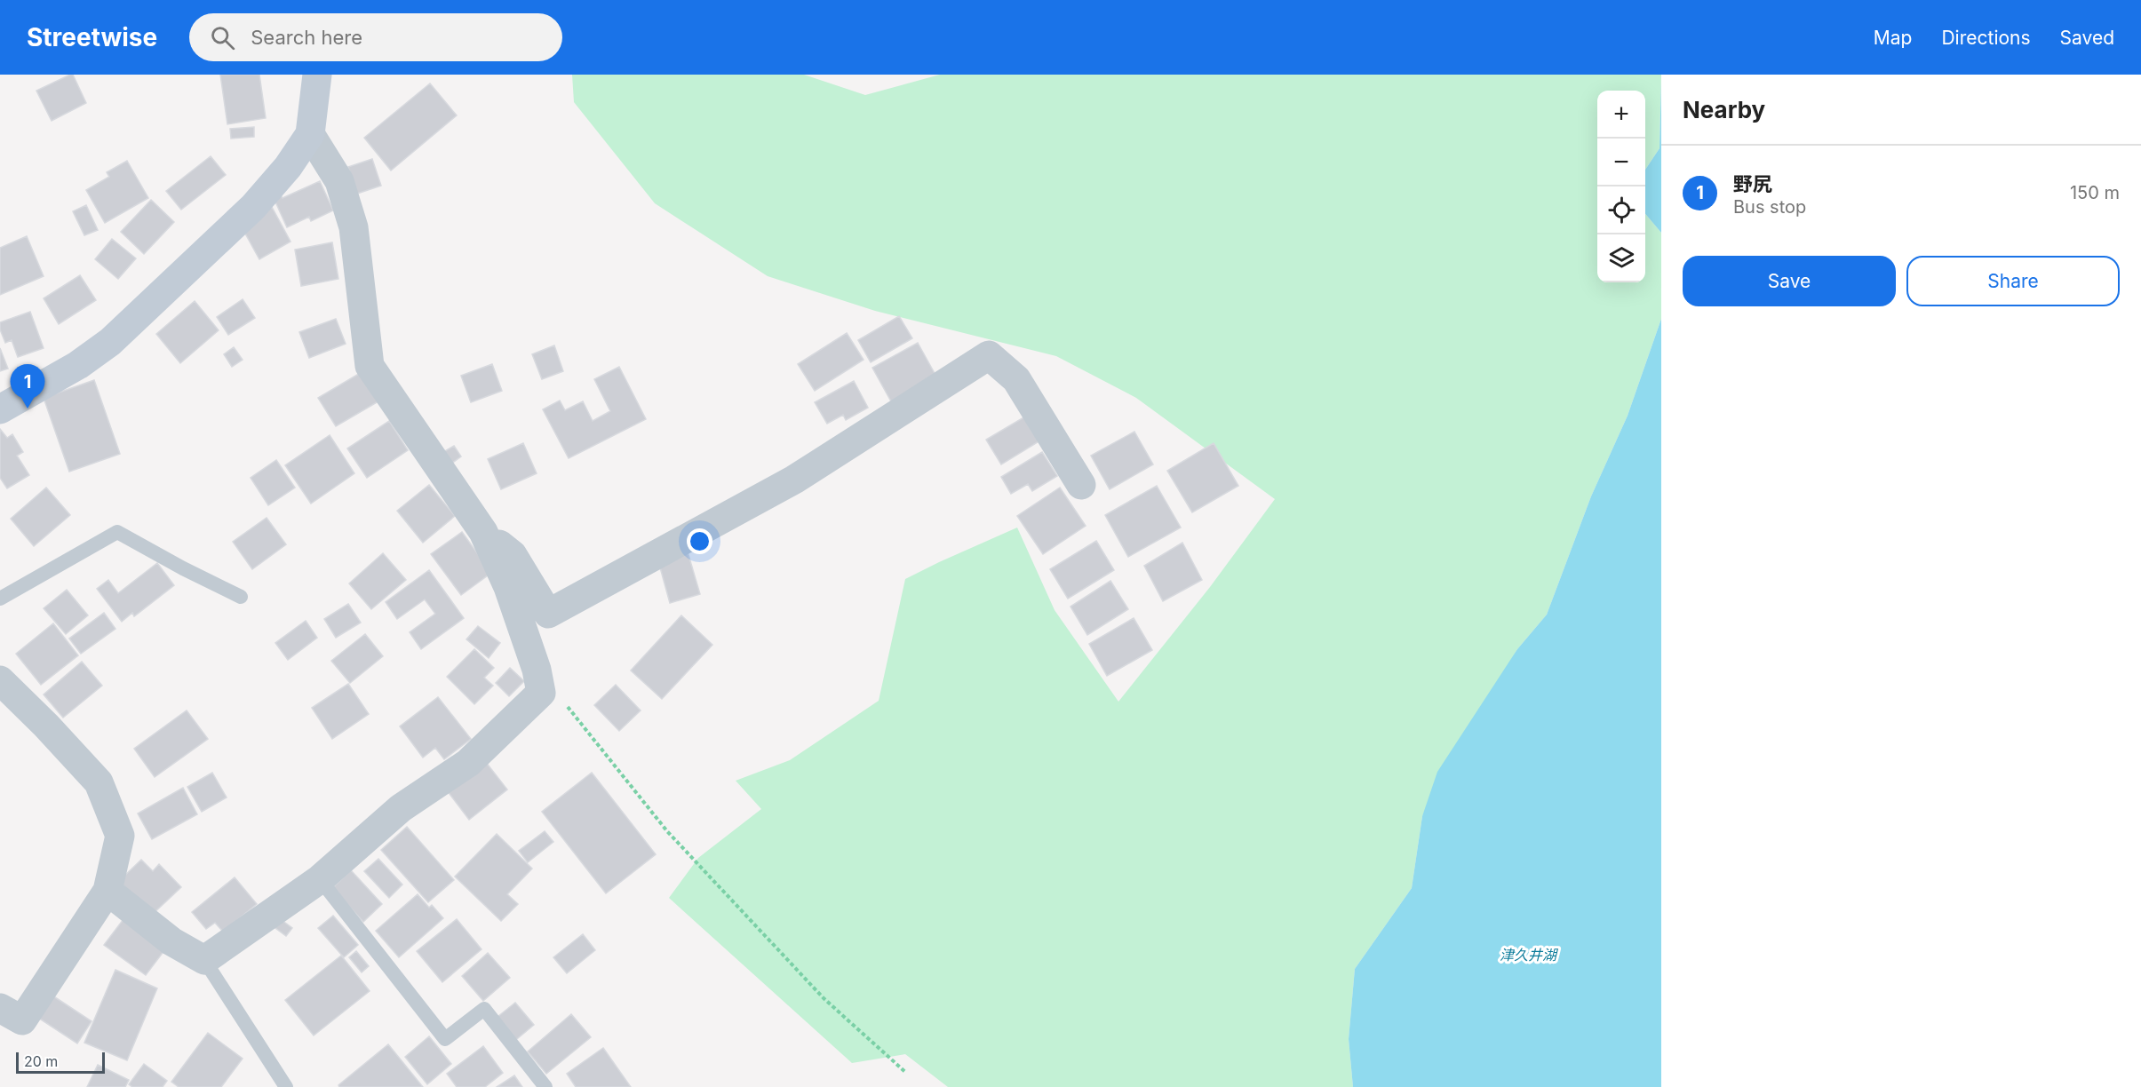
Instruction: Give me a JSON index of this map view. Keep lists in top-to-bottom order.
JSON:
{
  "water": ["津久井湖"],
  "scale_bar": "20 m",
  "page": {
    "header": "Streetwise",
    "search": "Search here",
    "nav": ["Map", "Directions", "Saved"],
    "heading": "Nearby",
    "map_buttons": ["+", "−"],
    "list": [
      {
        "mark": "1",
        "name": "野尻",
        "note": "Bus stop",
        "value": "150 m"
      }
    ],
    "buttons": ["Save", "Share"],
    "pins": "1",
    "scale": "20 m"
  }
}
